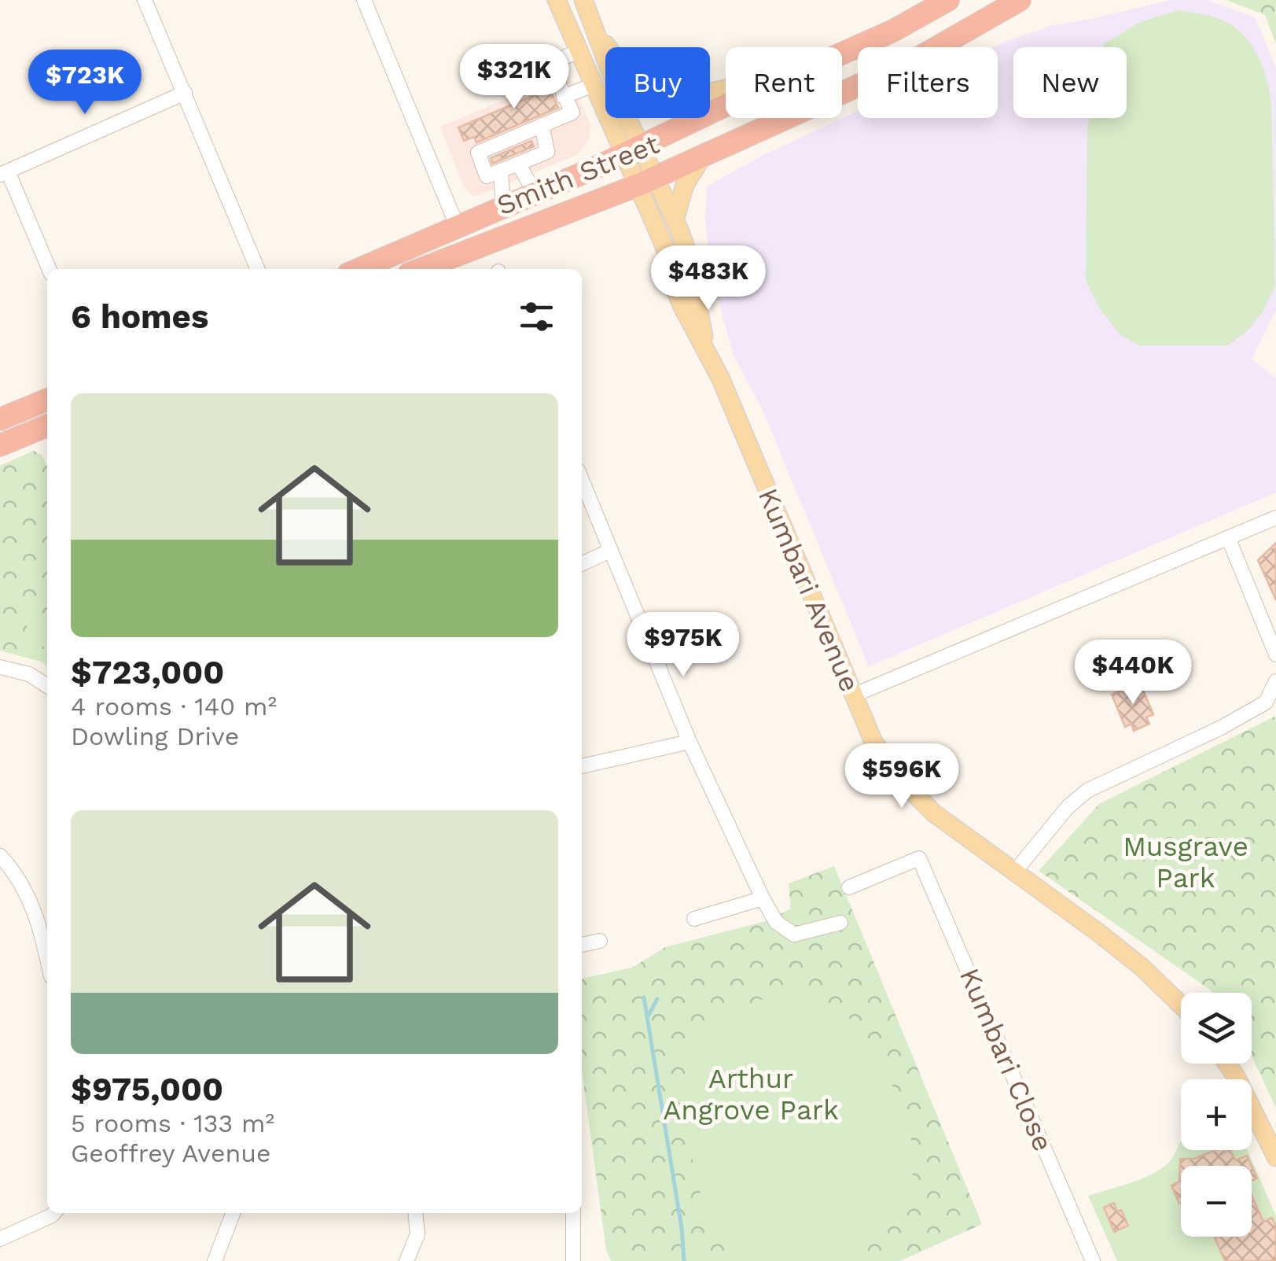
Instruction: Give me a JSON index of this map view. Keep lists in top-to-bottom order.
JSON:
{
  "streets": {
    "highway": ["Smith Street"],
    "main road": ["Kumbari Avenue"],
    "street": ["Kumbari Close"]
  },
  "crossings": [
    ["Smith Street", "Kumbari Avenue"]
  ],
  "parks": ["Musgrave Park", "Arthur Angrove Park"],
  "page": {
    "price": [
      "$321K",
      "$723K",
      "$483K",
      "$975K",
      "$440K",
      "$596K"
    ],
    "chip": [
      "Buy",
      "Rent",
      "Filters",
      "New"
    ],
    "heading": "6 homes",
    "list": [
      {
        "name": "$723,000",
        "note": "4 rooms · 140 m² · Dowling Drive"
      },
      {
        "name": "$975,000",
        "note": "5 rooms · 133 m² · Geoffrey Avenue"
      }
    ],
    "map_buttons": ["+", "−"]
  }
}
